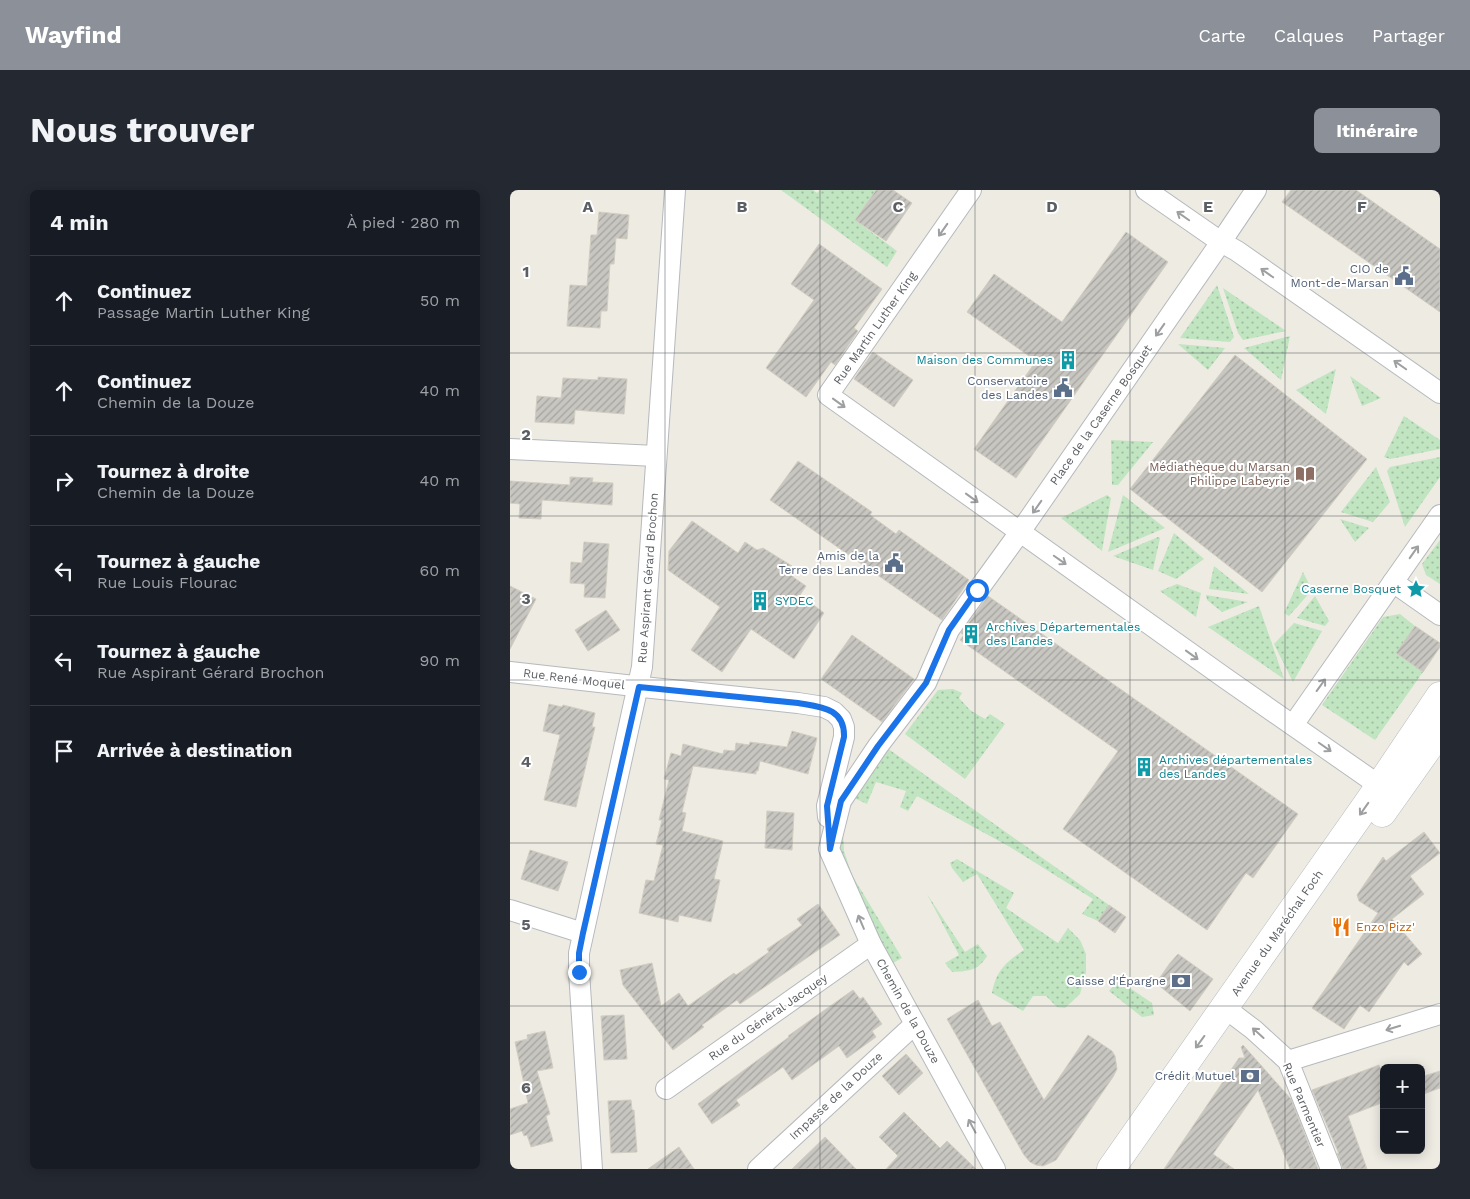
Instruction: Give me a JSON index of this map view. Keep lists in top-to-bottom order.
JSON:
{
  "streets": {
    "main road": ["Avenue du Maréchal Foch"],
    "street": [
      "Rue Martin Luther King",
      "Place de la Caserne Bosquet",
      "Rue Aspirant Gérard Brochon",
      "Rue René Moquel",
      "Chemin de la Douze",
      "Rue du Général Jacquey",
      "Impasse de la Douze",
      "Rue Parmentier"
    ]
  },
  "crossings": [
    ["Rue Martin Luther King", "Place de la Caserne Bosquet"],
    ["Place de la Caserne Bosquet", "Chemin de la Douze"],
    ["Rue Aspirant Gérard Brochon", "Rue René Moquel"],
    ["Rue René Moquel", "Chemin de la Douze"],
    ["Avenue du Maréchal Foch", "Rue Parmentier"],
    ["Chemin de la Douze", "Rue du Général Jacquey"],
    ["Chemin de la Douze", "Impasse de la Douze"]
  ],
  "one_way": ["Place de la Caserne Bosquet", "Chemin de la Douze", "Rue Parmentier"],
  "places": {
    "public building": ["CIO de Mont-de-Marsan", "Conservatoire des Landes", "Amis de la Terre des Landes"],
    "building": [
      "Maison des Communes",
      "SYDEC",
      "Archives Départementales des Landes",
      "Archives départementales des Landes"
    ],
    "library": ["Médiathèque du Marsan Philippe Labeyrie"],
    "place": ["Caserne Bosquet"],
    "restaurant": ["Enzo Pizz'"],
    "bank": ["Caisse d'Épargne", "Crédit Mutuel"]
  },
  "page": {
    "header": "Wayfind",
    "nav": ["Carte", "Calques", "Partager"],
    "buttons": "Itinéraire",
    "title": "Nous trouver",
    "heading": ["4 min", "À pied · 280 m"],
    "list": [
      ["Continuez", "Passage Martin Luther King", "50 m"],
      ["Continuez", "Chemin de la Douze", "40 m"],
      ["Tournez à droite", "Chemin de la Douze", "40 m"],
      ["Tournez à gauche", "Rue Louis Flourac", "60 m"],
      ["Tournez à gauche", "Rue Aspirant Gérard Brochon", "90 m"],
      "Arrivée à destination"
    ],
    "map_buttons": ["+", "−"]
  },
  "grid": {
    "columns": [
      "A",
      "B",
      "C",
      "D",
      "E",
      "F"
    ],
    "rows": [
      "1",
      "2",
      "3",
      "4",
      "5",
      "6"
    ]
  }
}
